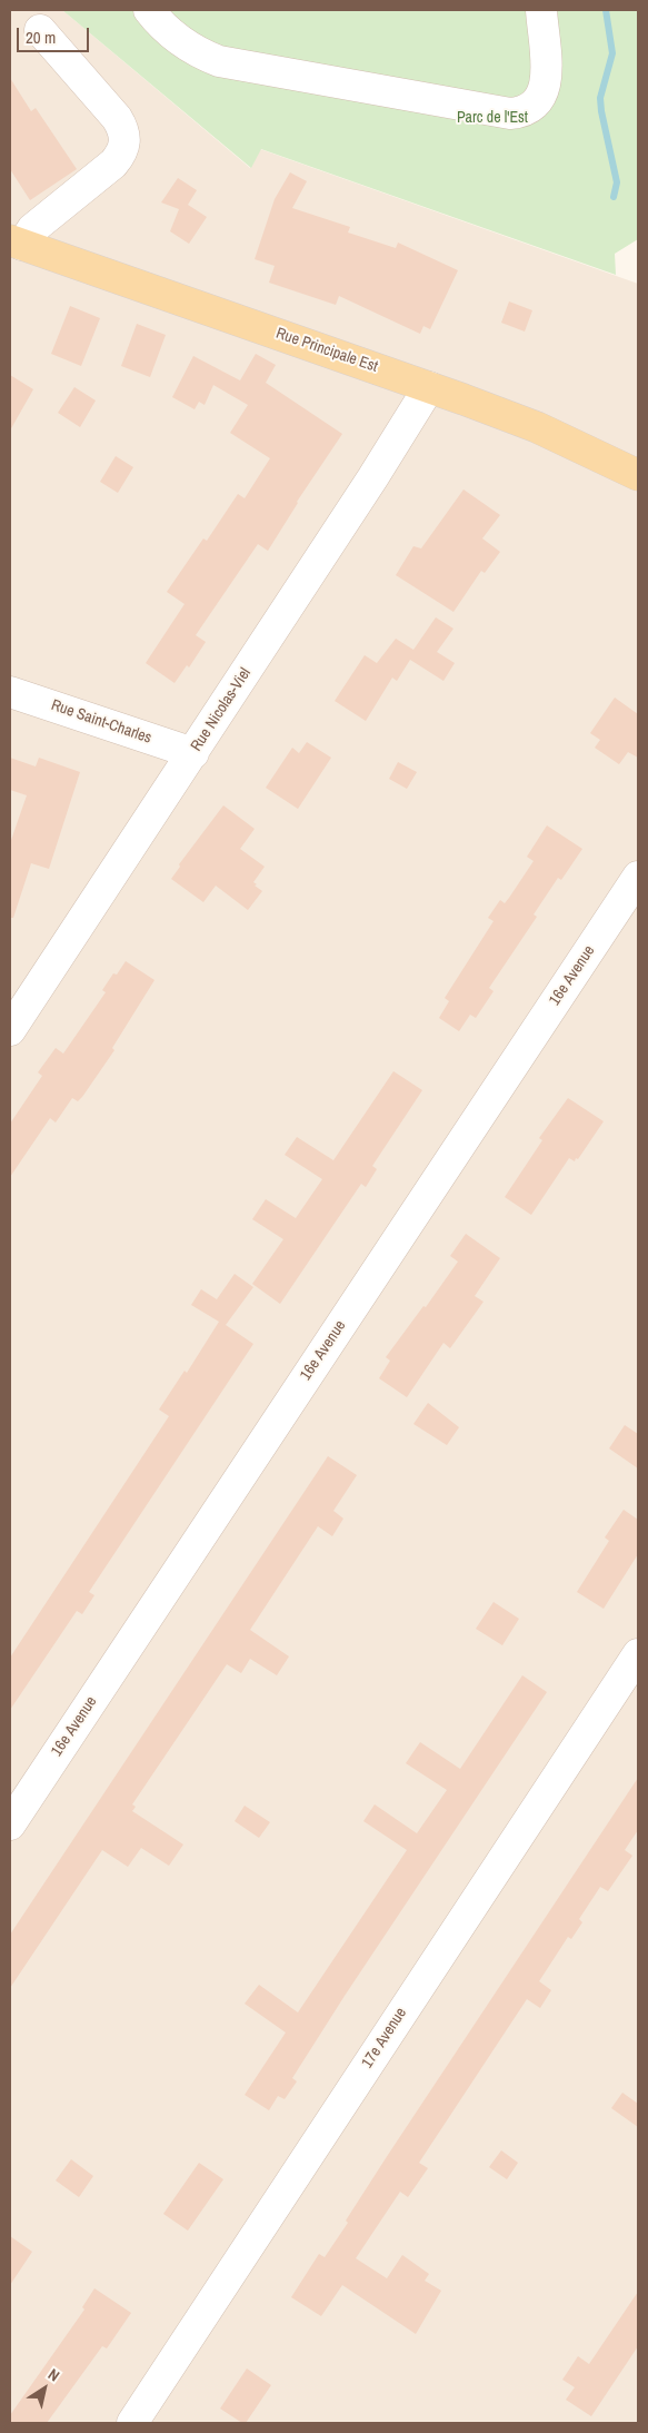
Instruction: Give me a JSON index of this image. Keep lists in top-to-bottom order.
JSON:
{
  "streets": {
    "main road": ["Rue Principale Est"],
    "street": [
      "Rue Nicolas-Viel",
      "Rue Saint-Charles",
      "16e Avenue",
      "17e Avenue"
    ]
  },
  "crossings": [
    ["Rue Principale Est", "Rue Nicolas-Viel"],
    ["Rue Nicolas-Viel", "Rue Saint-Charles"]
  ],
  "parks": ["Parc de l'Est"],
  "scale_bar": "20 m",
  "north": "top right"
}
